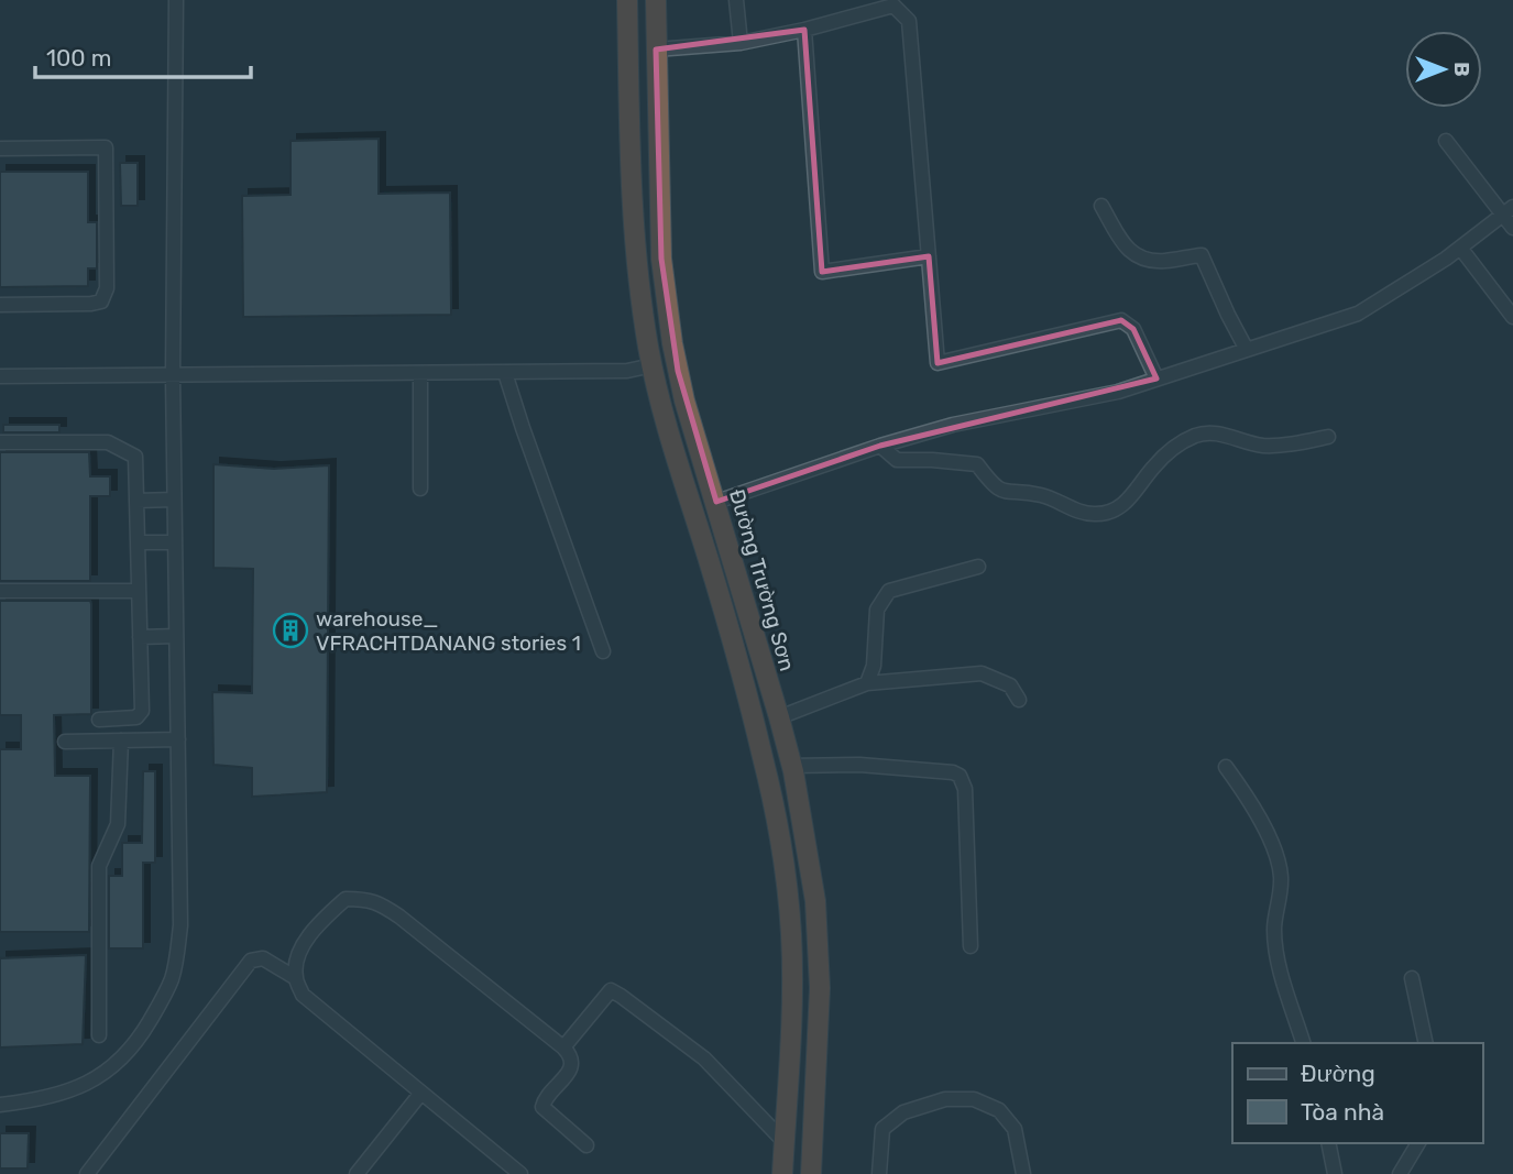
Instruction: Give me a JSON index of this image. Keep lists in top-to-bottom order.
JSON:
{
  "streets": {
    "highway": ["Đường Trường Sơn"]
  },
  "places": {
    "building": ["warehouse_ VFRACHTDANANG stories 1"]
  },
  "legend": ["Đường", "Tòa nhà"],
  "scale_bar": "100 m",
  "north": "right"
}
